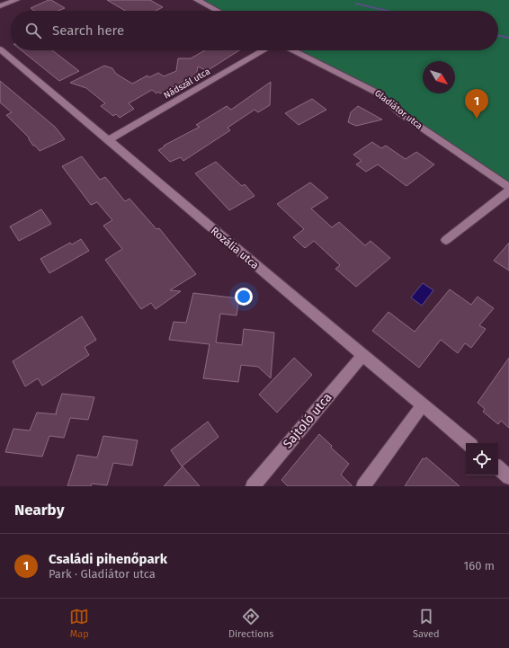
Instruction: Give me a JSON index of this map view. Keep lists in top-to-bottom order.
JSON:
{
  "streets": {
    "street": [
      "Nádszál utca",
      "Gladiátor utca",
      "Rozália utca",
      "Sajtoló utca"
    ]
  },
  "crossings": [
    ["Nádszál utca", "Rozália utca"],
    ["Rozália utca", "Sajtoló utca"]
  ],
  "north": "bottom right",
  "page": {
    "search": "Search here",
    "pins": "1",
    "heading": "Nearby",
    "list": [
      {
        "mark": "1",
        "name": "Családi pihenőpark",
        "note": "Park · Gladiátor utca",
        "value": "160 m"
      }
    ],
    "nav": ["Map", "Directions", "Saved"]
  }
}
